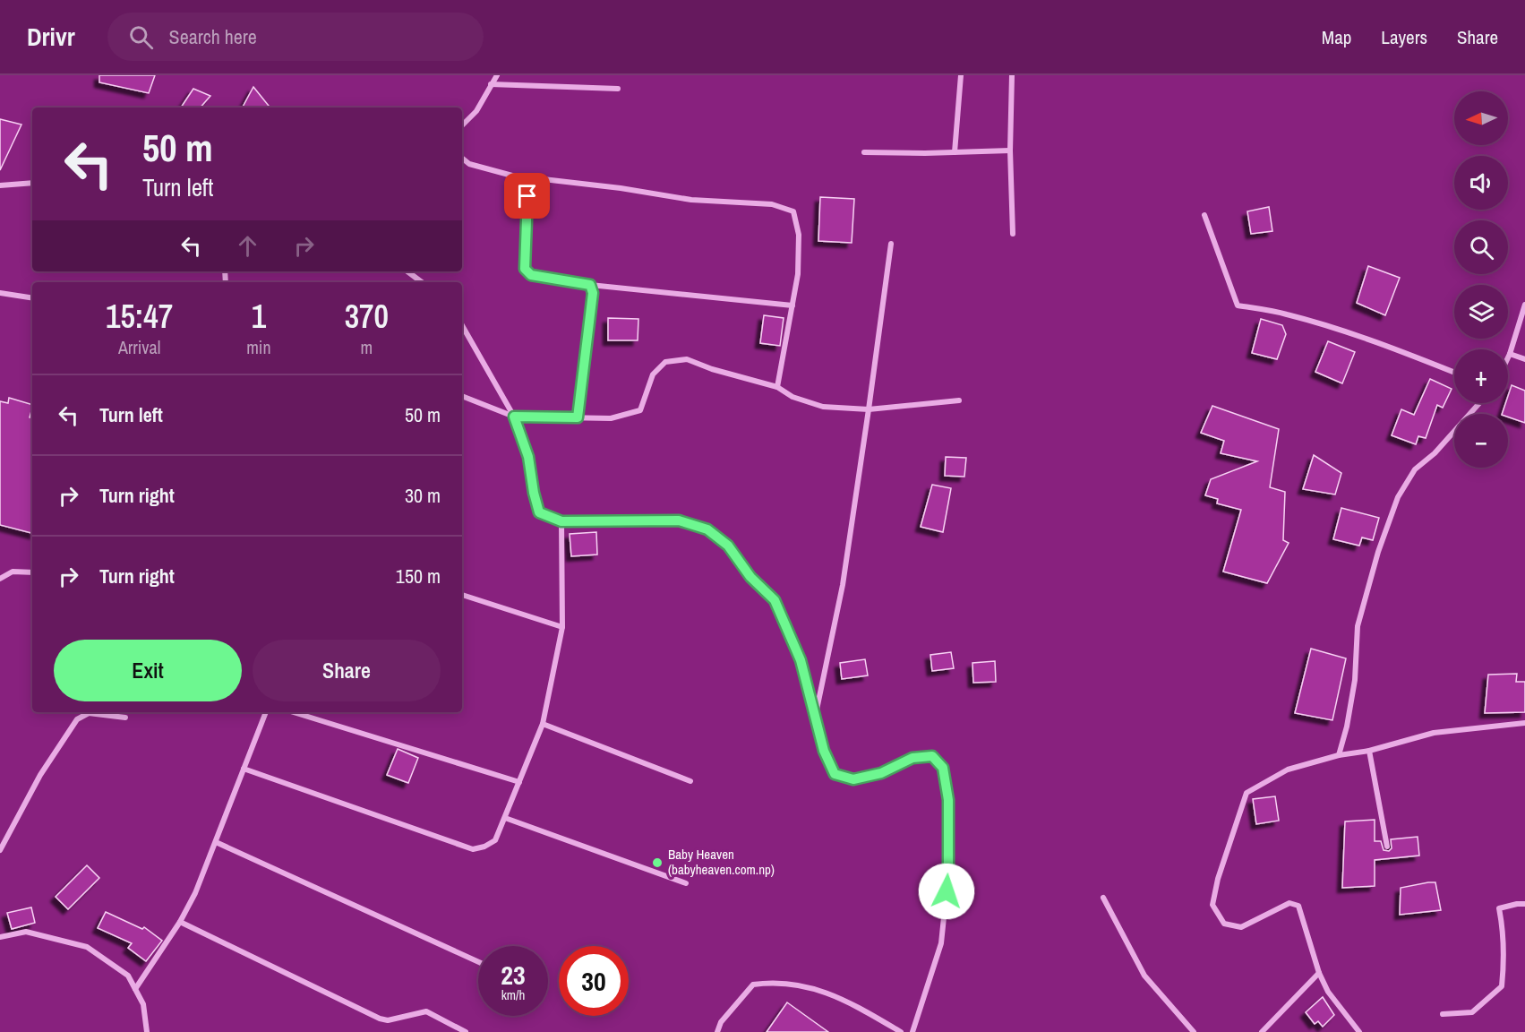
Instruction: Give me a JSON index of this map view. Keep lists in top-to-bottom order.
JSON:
{
  "places": ["Baby Heaven (babyheaven.com.np)"],
  "north": "left",
  "page": {
    "header": "Drivr",
    "search": "Search here",
    "nav": ["Map", "Layers", "Share"],
    "map_buttons": ["+", "−"],
    "turn": ["50 m", "Turn left"],
    "eta": [
      "15:47",
      "Arrival",
      "1",
      "min",
      "370",
      "m"
    ],
    "list": [
      {
        "name": "Turn left",
        "value": "50 m"
      },
      {
        "name": "Turn right",
        "value": "30 m"
      },
      {
        "name": "Turn right",
        "value": "150 m"
      }
    ],
    "buttons": ["Exit", "Share"],
    "speed": "23 km/h",
    "limit": "30"
  }
}
